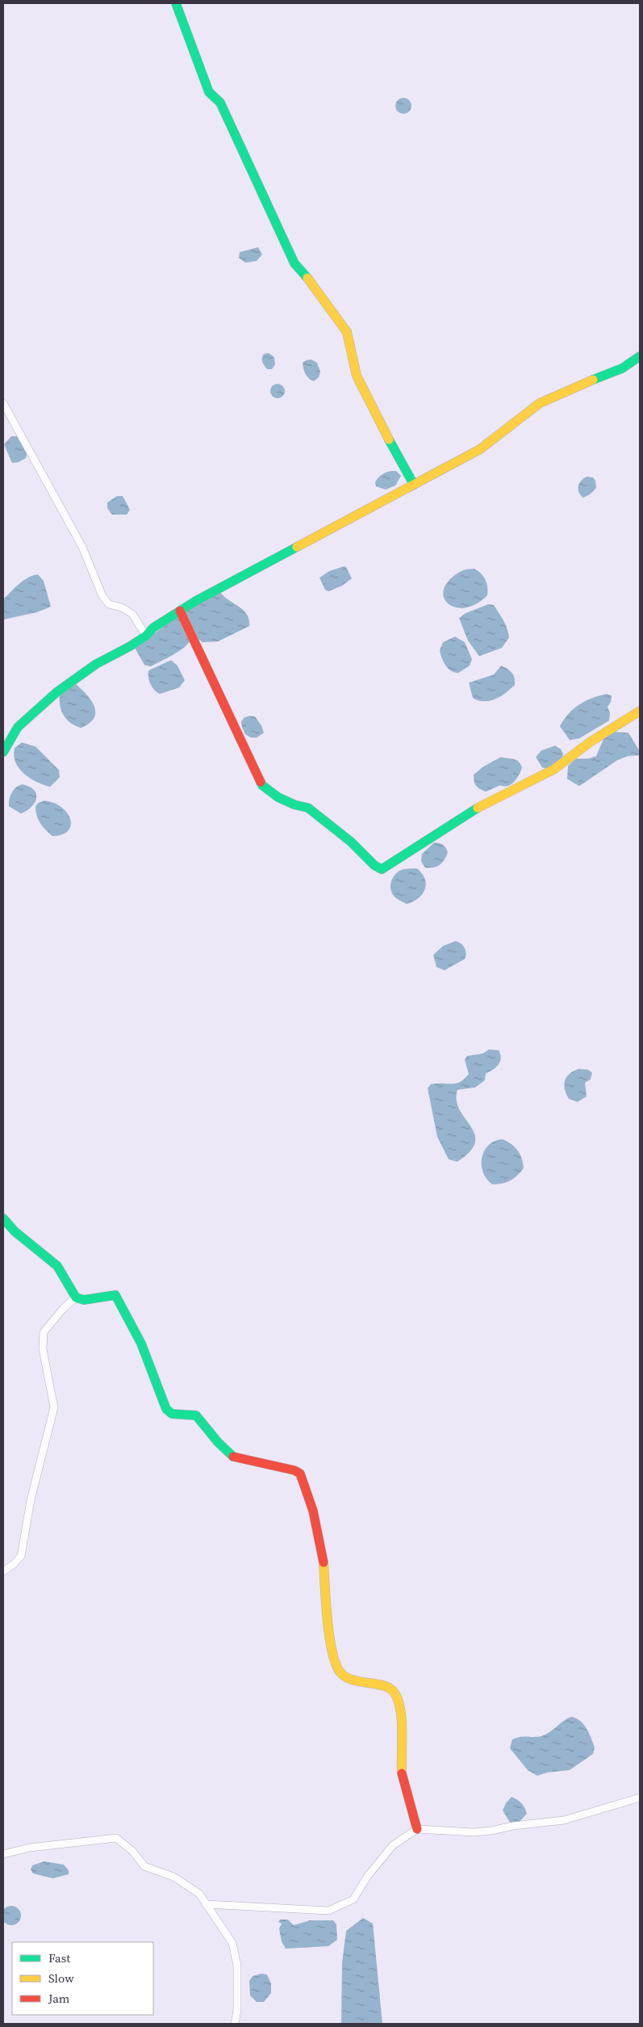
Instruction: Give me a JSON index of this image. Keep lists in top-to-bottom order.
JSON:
{
  "legend": ["Fast", "Slow", "Jam"]
}
